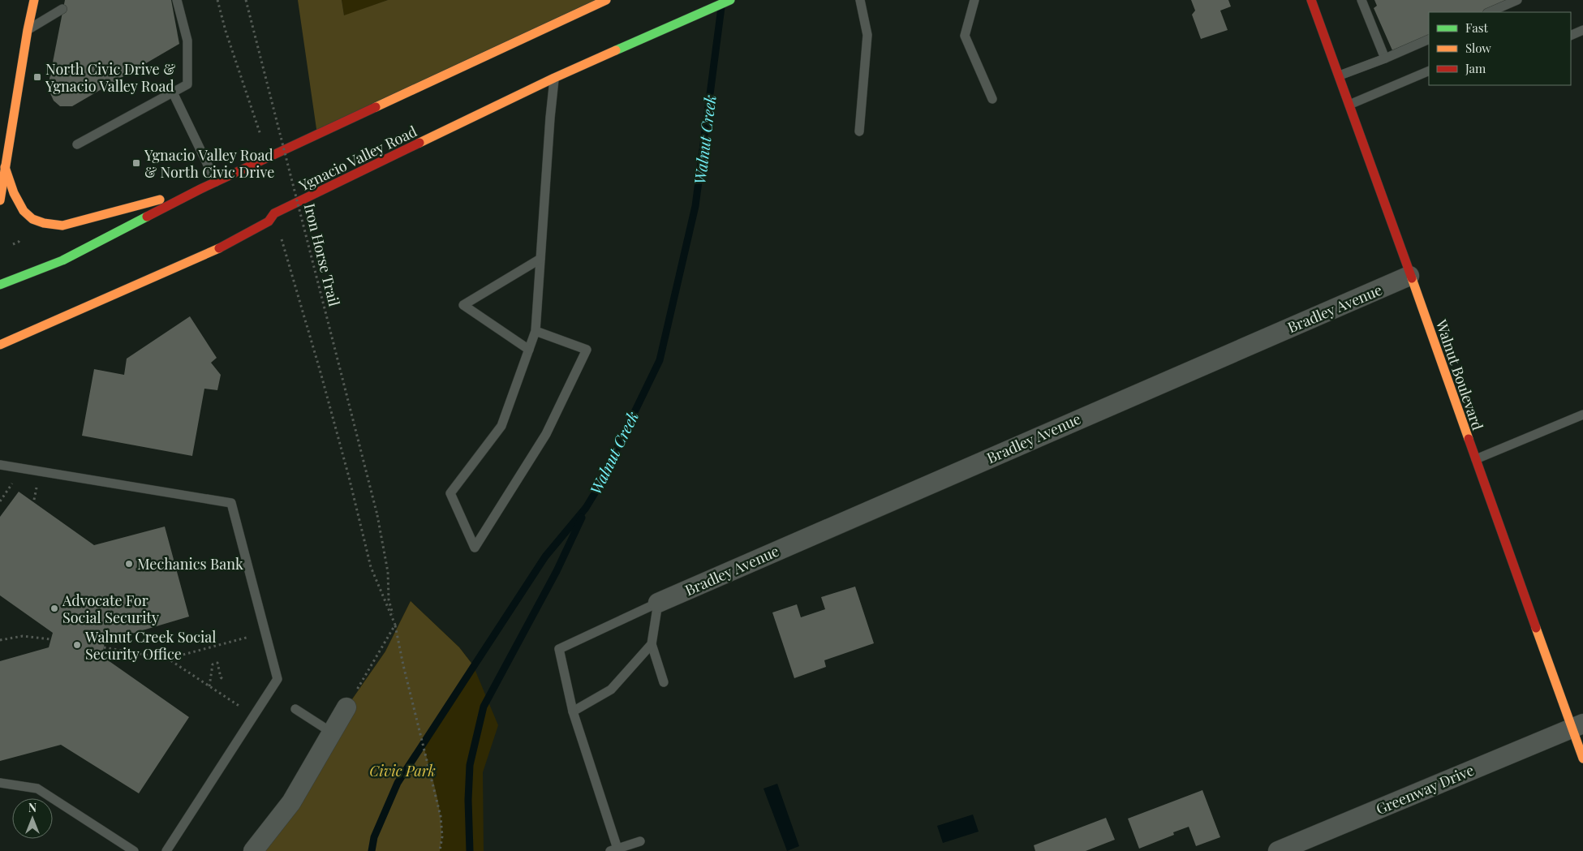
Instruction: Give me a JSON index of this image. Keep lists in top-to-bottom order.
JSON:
{
  "streets": {
    "main road": ["Ygnacio Valley Road", "Walnut Boulevard"],
    "street": ["Bradley Avenue", "Greenway Drive"],
    "path": ["Iron Horse Trail"]
  },
  "crossings": [
    ["Bradley Avenue", "Walnut Boulevard"],
    ["Walnut Boulevard", "Greenway Drive"]
  ],
  "water": ["Walnut Creek"],
  "parks": ["Civic Park"],
  "places": {
    "transit": ["North Civic Drive & Ygnacio Valley Road", "Ygnacio Valley Road & North Civic Drive"],
    "other": ["Mechanics Bank", "Advocate For Social Security", "Walnut Creek Social Security Office"]
  },
  "legend": ["Fast", "Slow", "Jam"],
  "north": "top"
}
